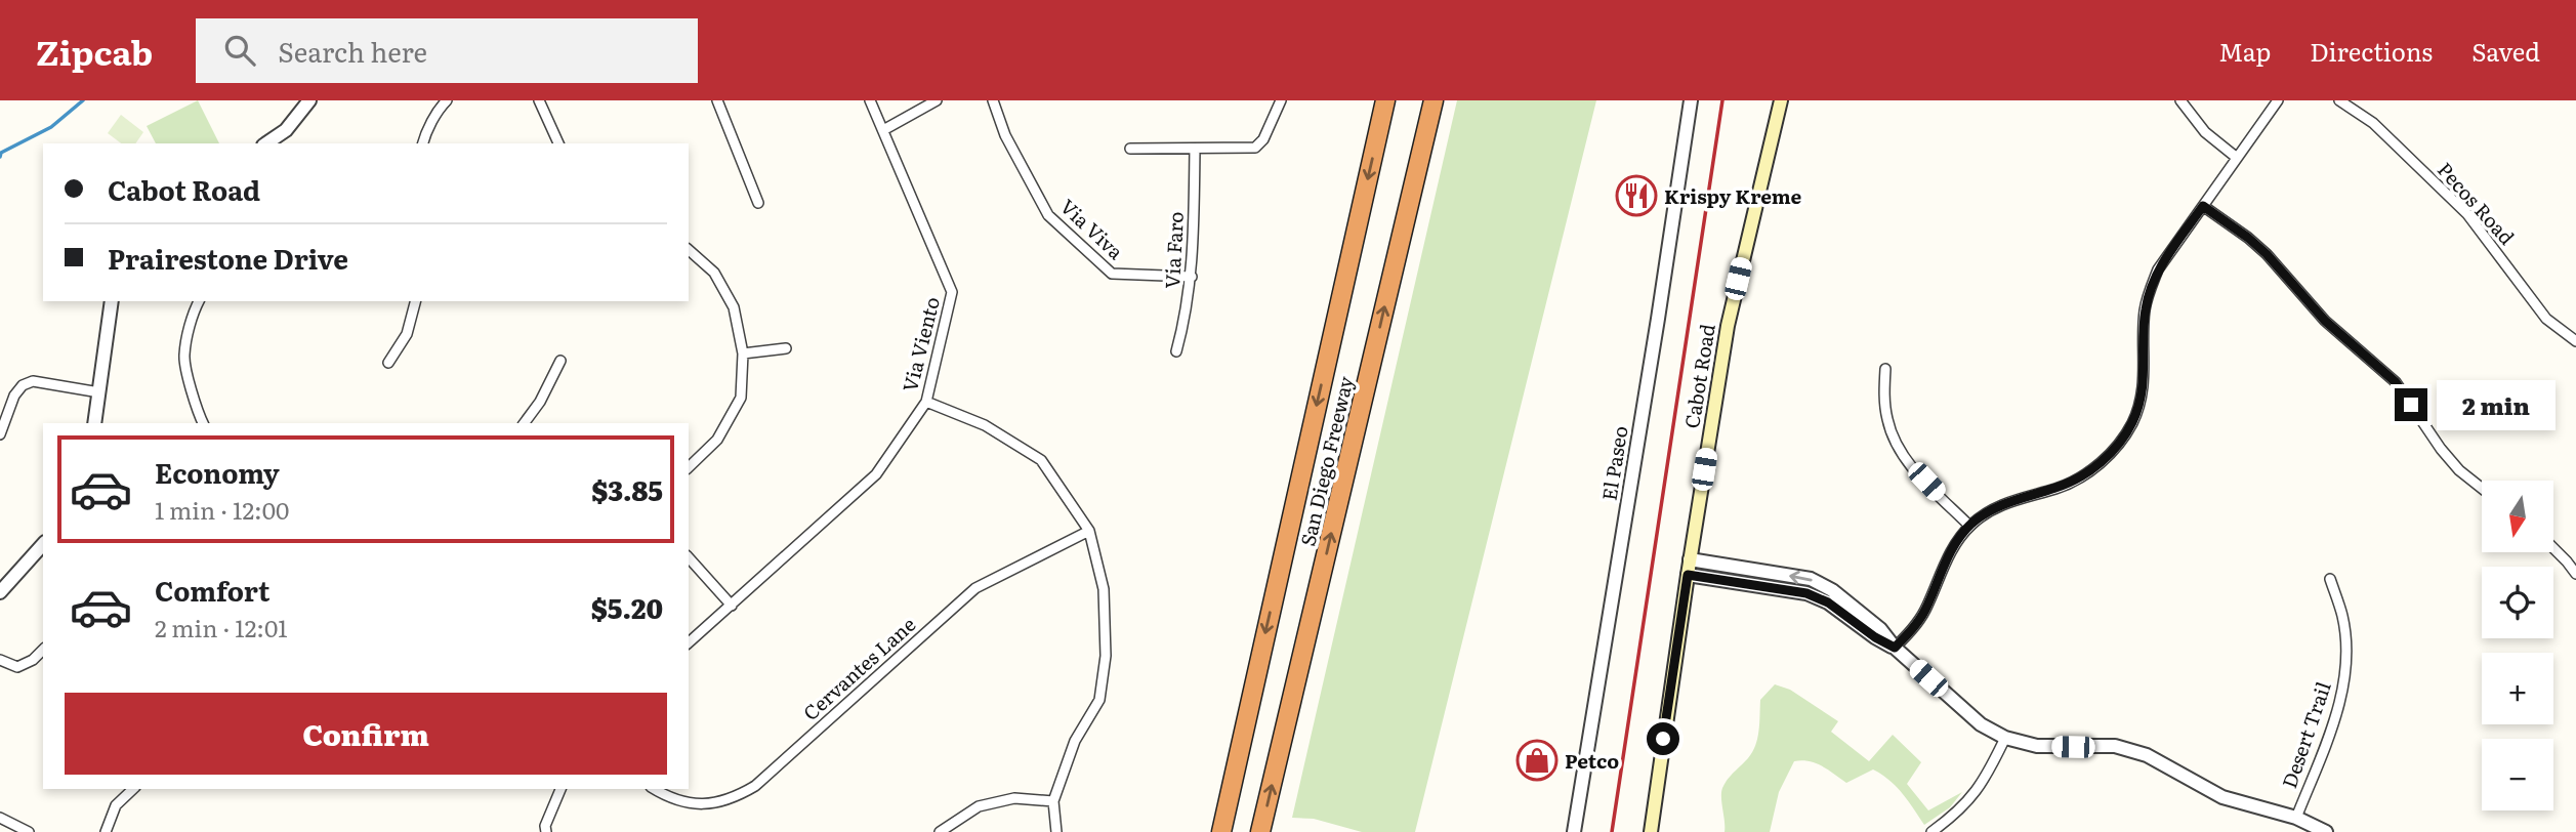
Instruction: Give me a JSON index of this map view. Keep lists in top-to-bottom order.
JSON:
{
  "streets": {
    "highway": ["San Diego Freeway"],
    "main road": ["Cabot Road"],
    "street": [
      "Pecos Road",
      "Via Viva",
      "Via Faro",
      "Via Viento",
      "El Paseo",
      "Cervantes Lane",
      "Desert Trail"
    ]
  },
  "crossings": [
    ["Via Viva", "Via Faro"]
  ],
  "places": {
    "restaurant": ["Krispy Kreme"],
    "shop": ["Petco"]
  },
  "north": "bottom",
  "page": {
    "header": "Zipcab",
    "search": "Search here",
    "nav": ["Map", "Directions", "Saved"],
    "banner": ["Cabot Road", "Prairestone Drive"],
    "bubble": "2 min",
    "list": [
      {
        "name": "Economy",
        "note": "1 min · 12:00",
        "value": "$3.85"
      },
      {
        "name": "Comfort",
        "note": "2 min · 12:01",
        "value": "$5.20"
      }
    ],
    "map_buttons": ["+", "−"],
    "buttons": "Confirm"
  }
}
